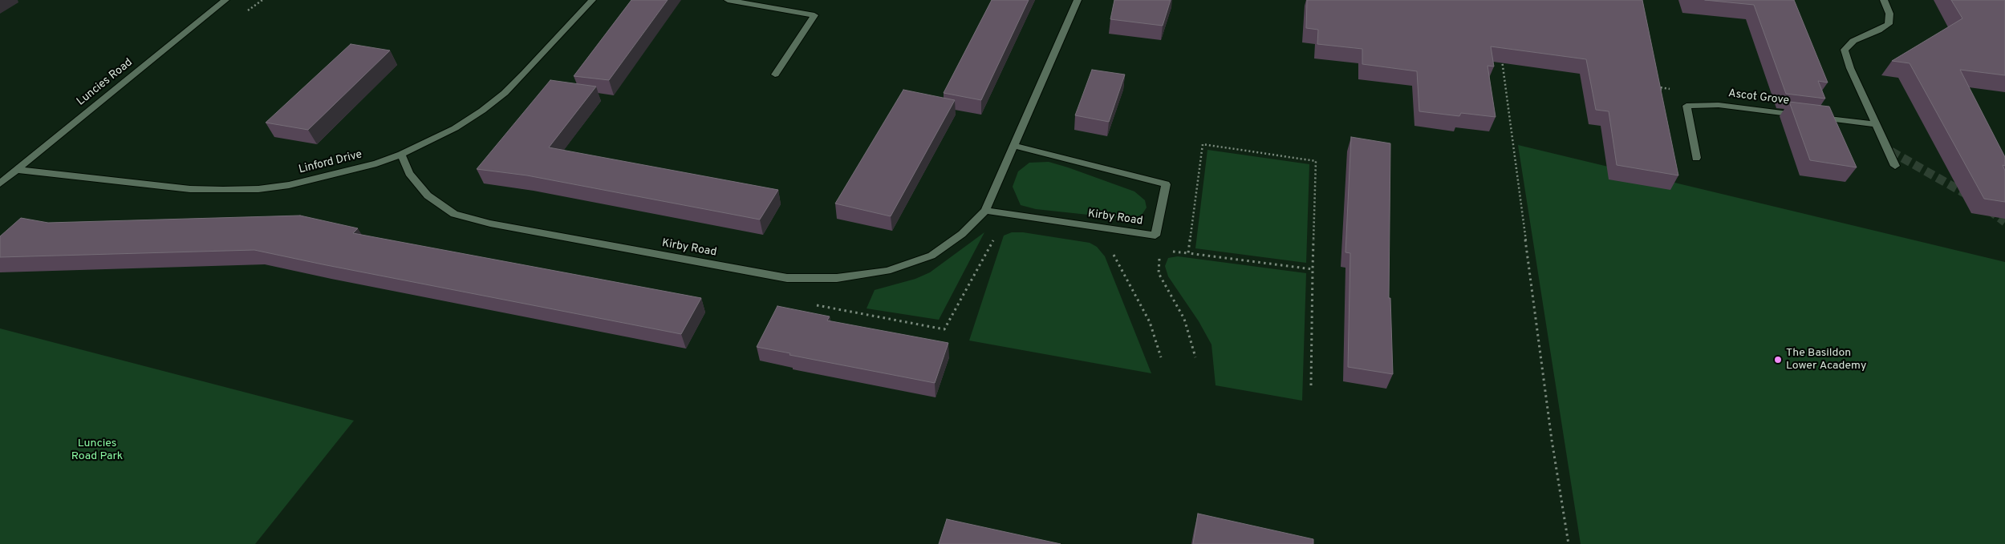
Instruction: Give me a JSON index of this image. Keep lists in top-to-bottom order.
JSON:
{
  "streets": {
    "street": [
      "Luncies Road",
      "Ascot Grove",
      "Linford Drive",
      "Kirby Road"
    ]
  },
  "crossings": [
    ["Luncies Road", "Linford Drive"],
    ["Linford Drive", "Kirby Road"]
  ],
  "parks": ["Luncies Road Park"],
  "places": ["The Basildon Lower Academy"]
}
